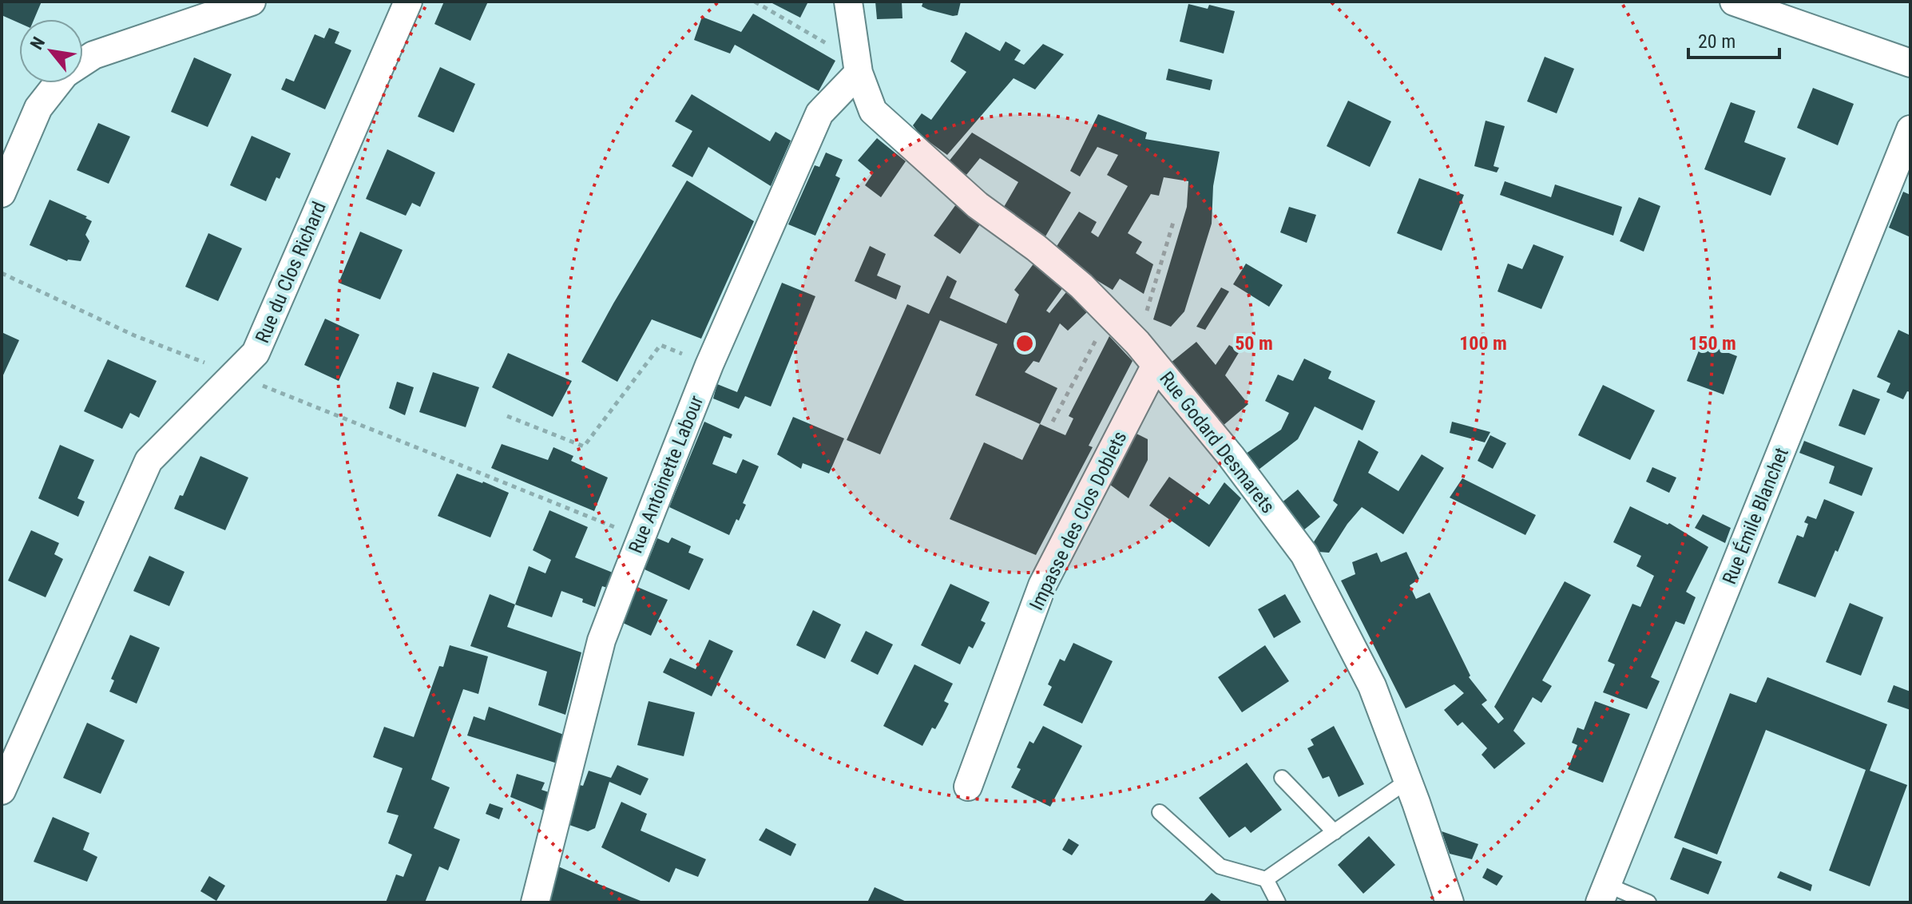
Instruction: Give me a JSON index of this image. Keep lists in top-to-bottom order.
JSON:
{
  "streets": {
    "street": [
      "Rue du Clos Richard",
      "Rue Godard Desmarets",
      "Rue Antoinette Labour",
      "Rue Émile Blanchet",
      "Impasse des Clos Doblets"
    ]
  },
  "crossings": [
    ["Rue Godard Desmarets", "Rue Antoinette Labour"],
    ["Rue Godard Desmarets", "Impasse des Clos Doblets"]
  ],
  "scale_bar": "20 m",
  "north": "top left",
  "rings": ["50 m", "100 m", "150 m"]
}
